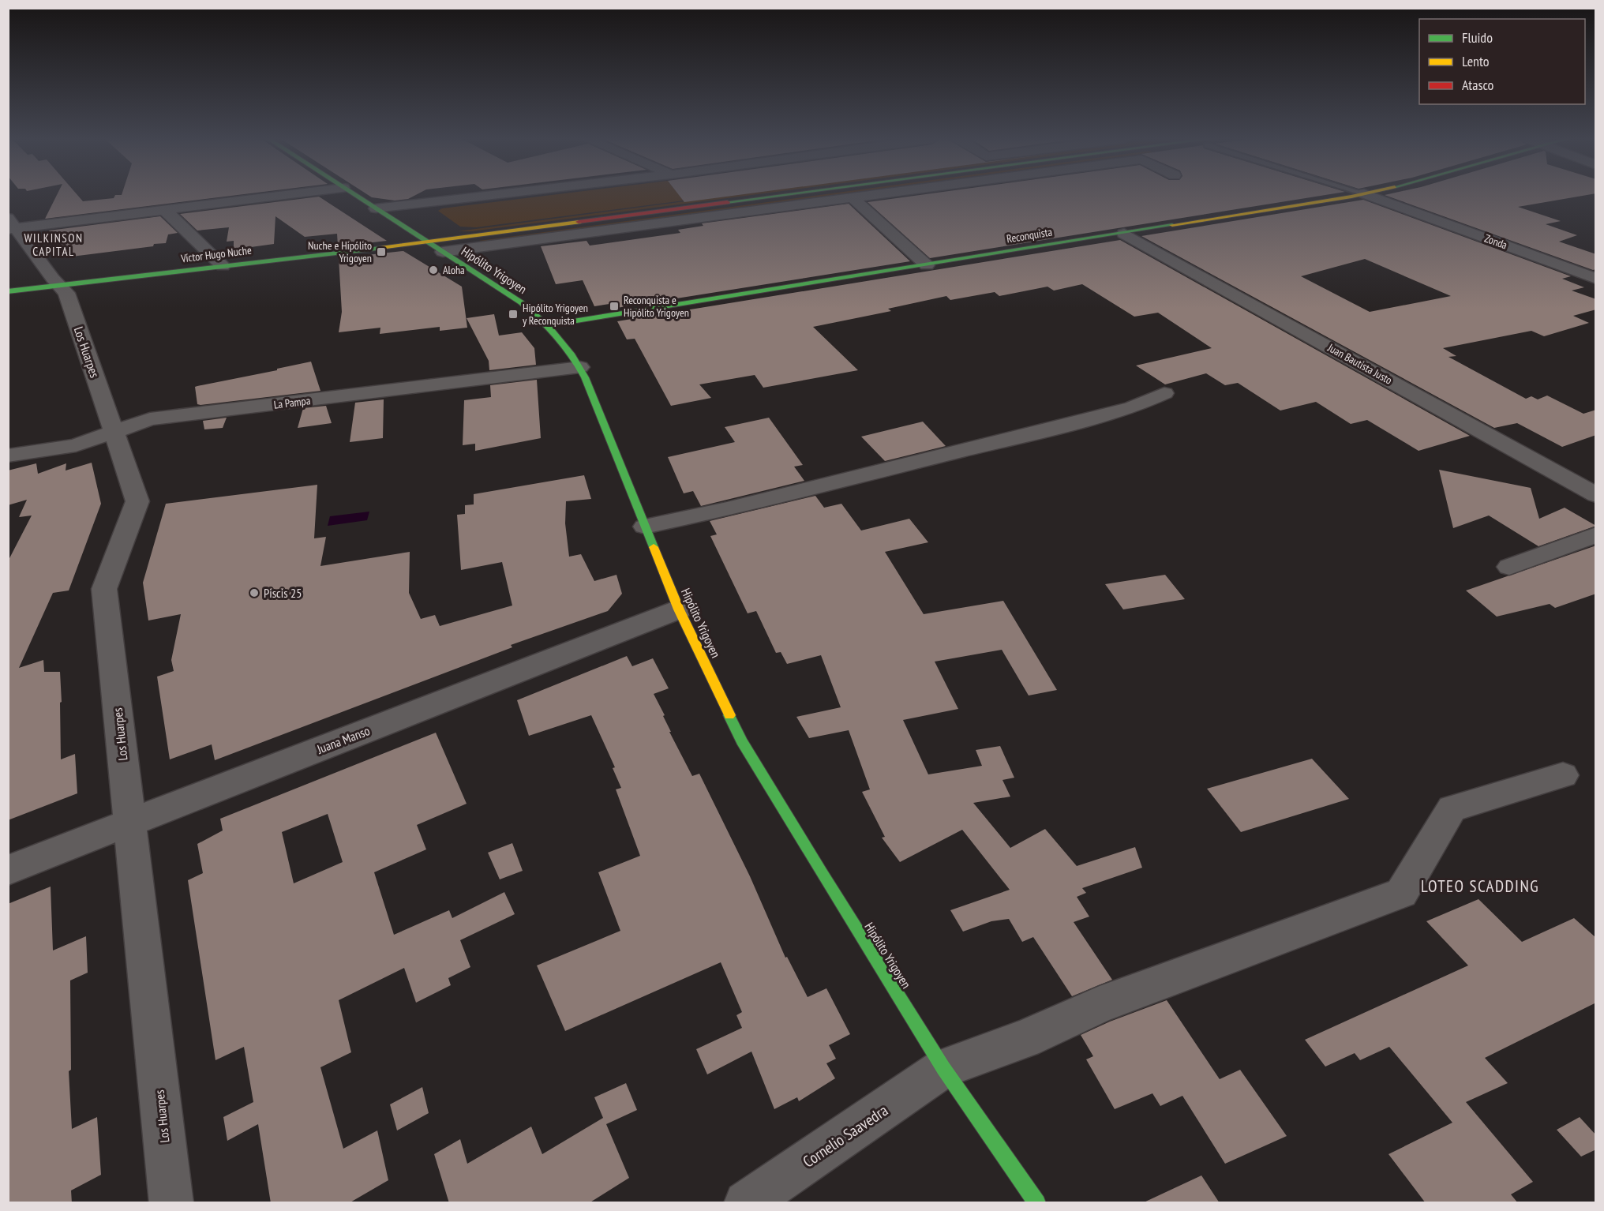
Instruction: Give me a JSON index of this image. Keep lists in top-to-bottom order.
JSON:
{
  "streets": {
    "street": [
      "Reconquista",
      "Zonda",
      "Víctor Hugo Nuche",
      "Hipólito Yrigoyen",
      "Los Huarpes",
      "Juan Bautista Justo",
      "La Pampa",
      "Juana Manso",
      "Cornelio Saavedra"
    ]
  },
  "crossings": [
    ["Reconquista", "Hipólito Yrigoyen"],
    ["Reconquista", "Juan Bautista Justo"],
    ["Víctor Hugo Nuche", "Hipólito Yrigoyen"],
    ["Víctor Hugo Nuche", "Los Huarpes"],
    ["Hipólito Yrigoyen", "La Pampa"],
    ["Hipólito Yrigoyen", "Juana Manso"],
    ["Hipólito Yrigoyen", "Cornelio Saavedra"],
    ["Los Huarpes", "La Pampa"],
    ["Los Huarpes", "Juana Manso"]
  ],
  "districts": ["WILKINSON CAPITAL", "LOTEO SCADDING"],
  "places": {
    "transit": ["Nuche e Hipólito Yrigoyen", "Reconquista e Hipólito Yrigoyen", "Hipólito Yrigoyen y Reconquista"],
    "other": ["Aloha", "Piscis 25"]
  },
  "legend": ["Fluido", "Lento", "Atasco"]
}
